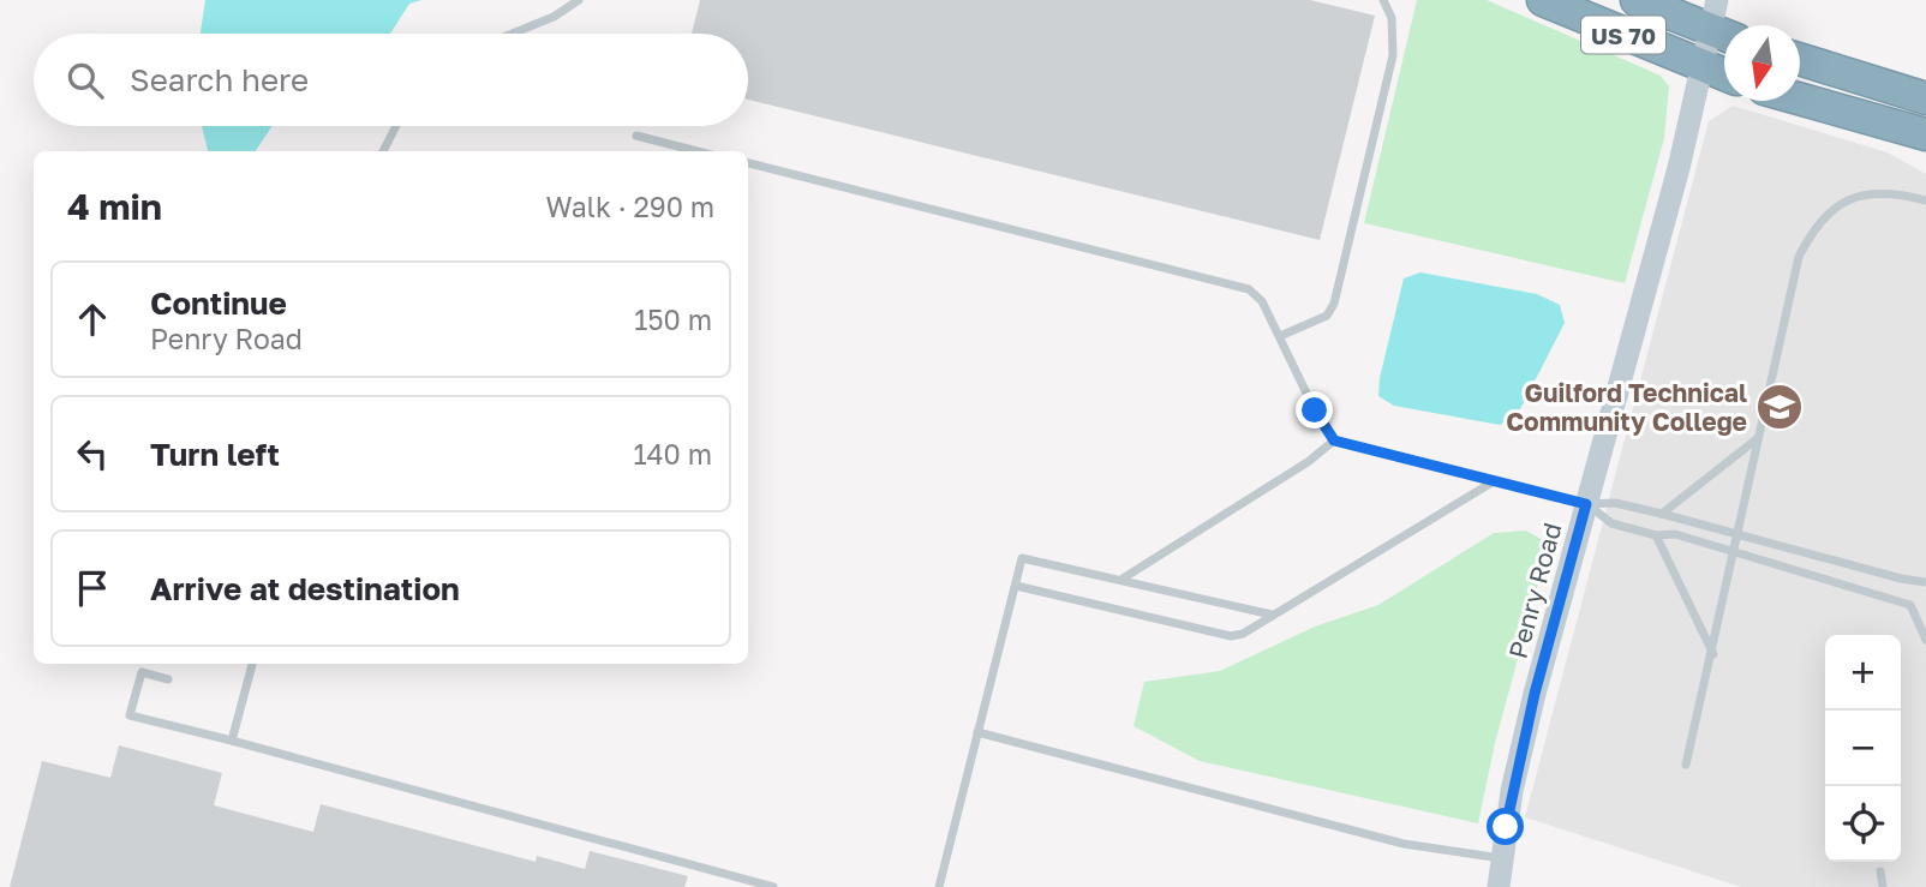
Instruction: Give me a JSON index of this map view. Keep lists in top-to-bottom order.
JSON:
{
  "streets": {
    "highway": ["US 70"],
    "street": ["Penry Road"]
  },
  "crossings": [
    ["US 70", "Penry Road"]
  ],
  "places": {
    "school or university": ["Guilford Technical Community College"]
  },
  "north": "bottom",
  "page": {
    "search": "Search here",
    "heading": ["4 min", "Walk · 290 m"],
    "list": [
      ["Continue", "Penry Road", "150 m"],
      ["Turn left", "140 m"],
      "Arrive at destination"
    ],
    "map_buttons": ["+", "−"]
  }
}
